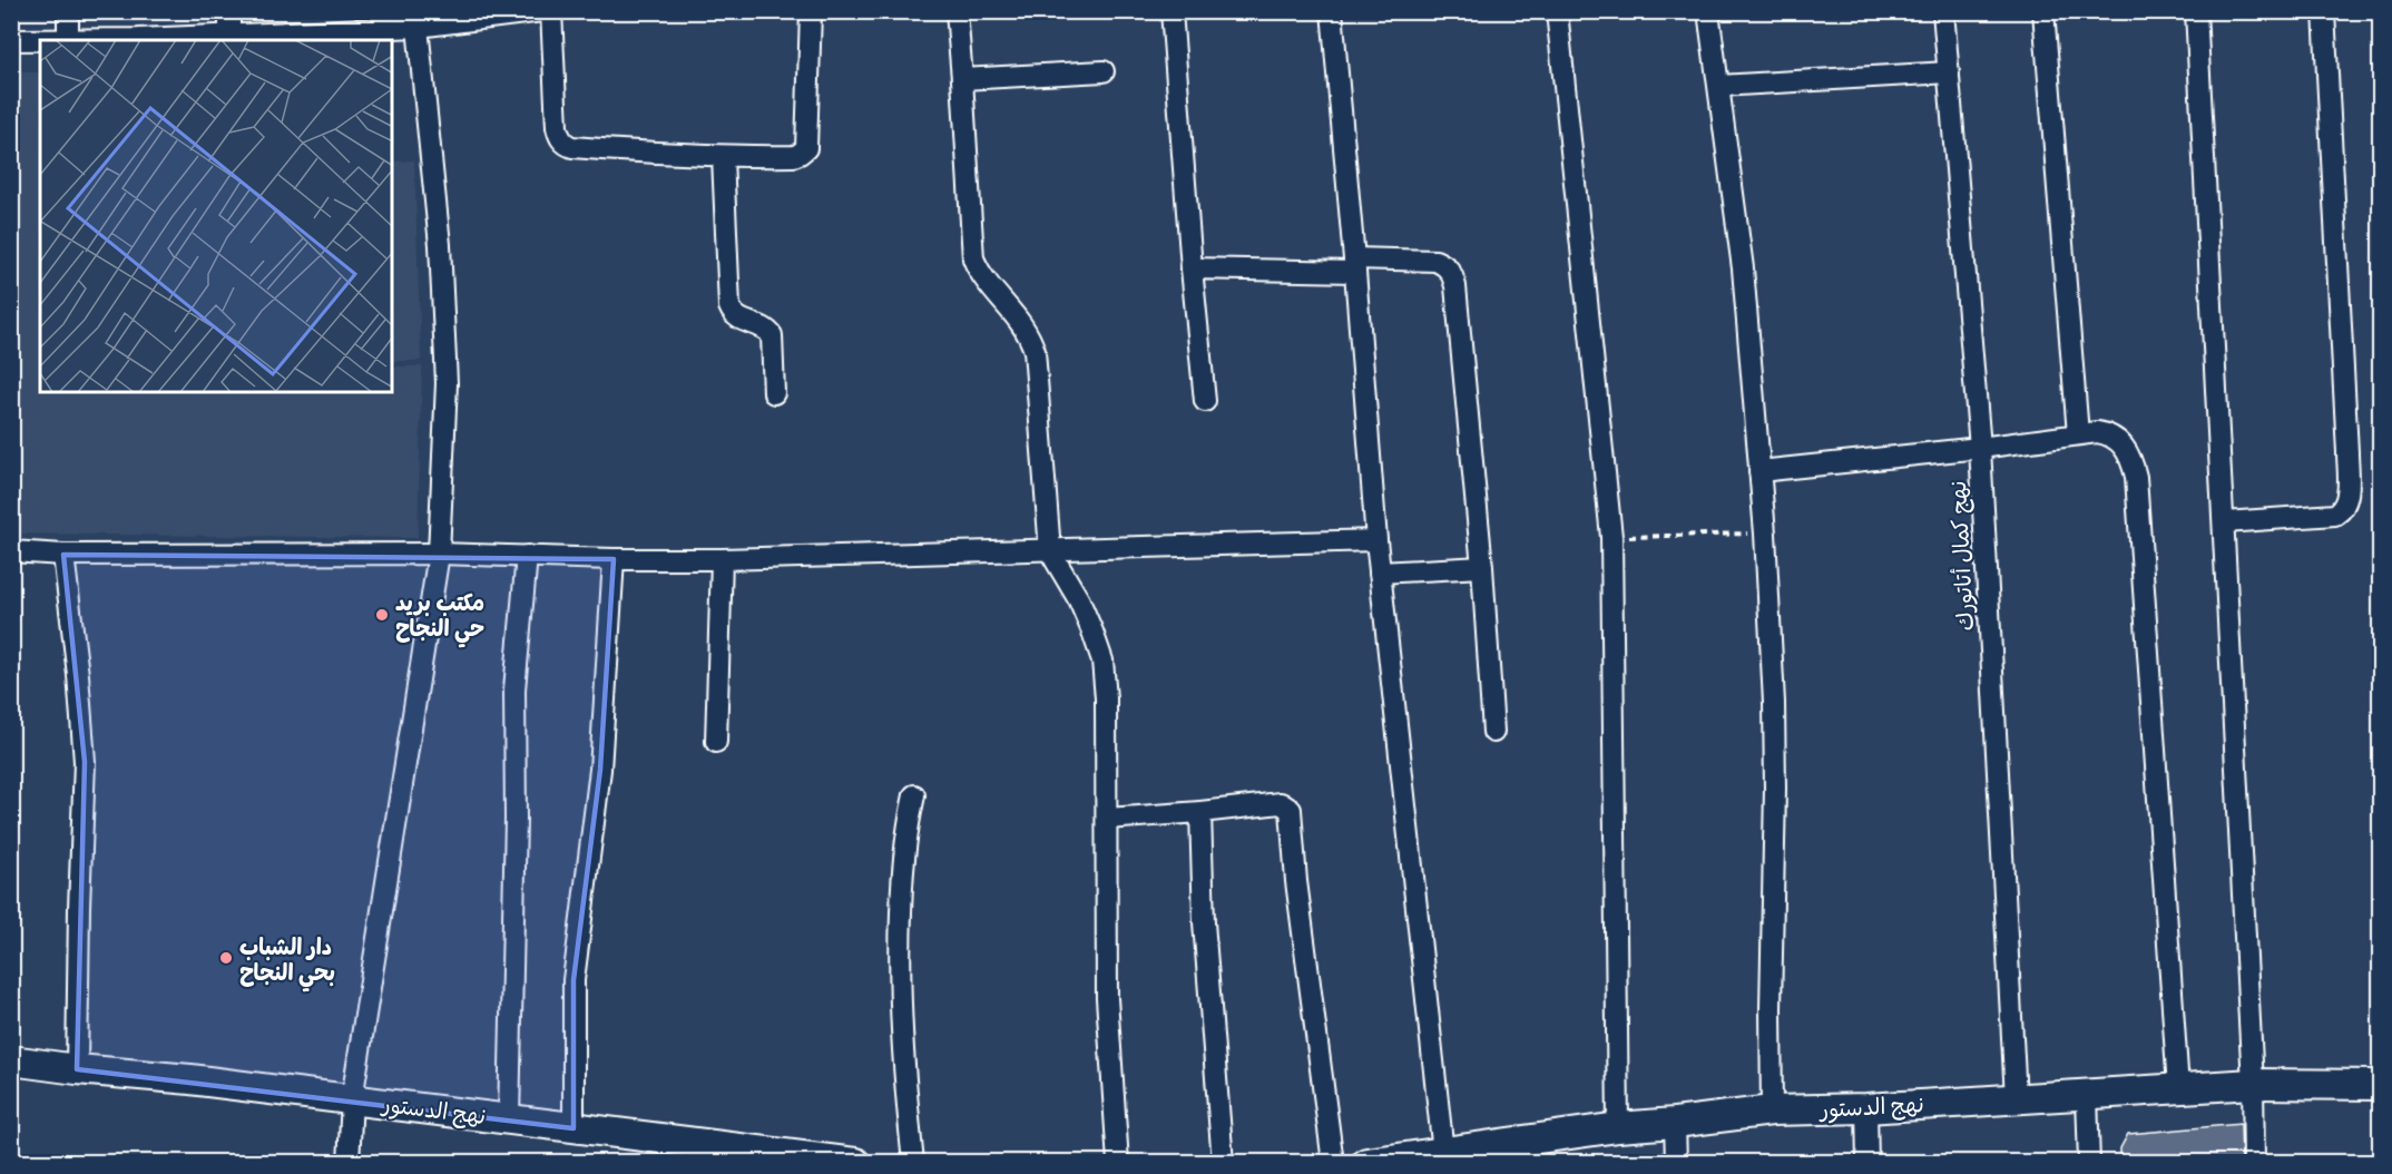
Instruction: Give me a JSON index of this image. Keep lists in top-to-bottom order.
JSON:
{
  "streets": {
    "street": ["نهج كمال أتاتورك", "نهج الدستور"]
  },
  "crossings": [
    ["نهج كمال أتاتورك", "نهج الدستور"]
  ],
  "places": ["مكتب بريد حي النجاح", "دار الشباب بحي النجاح"]
}
